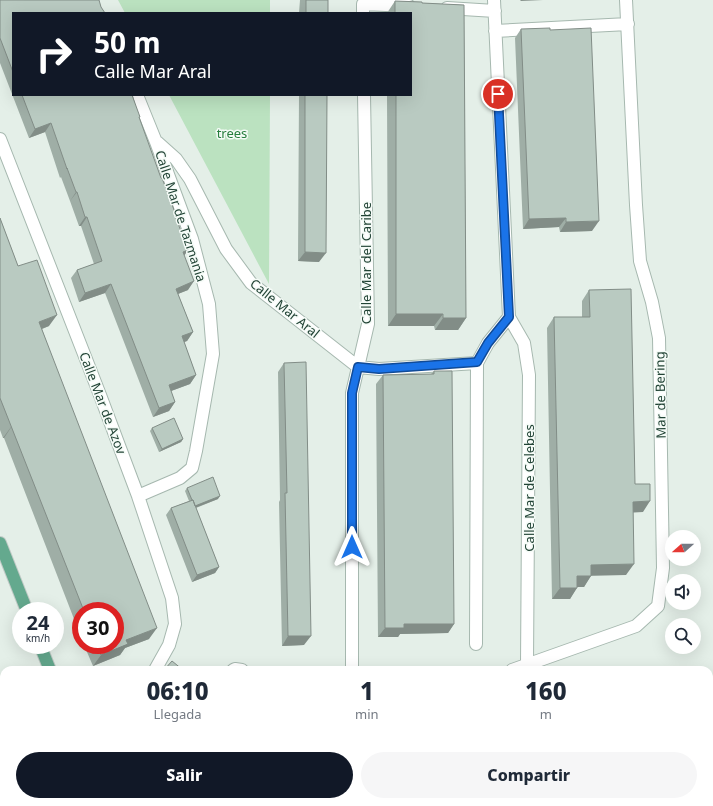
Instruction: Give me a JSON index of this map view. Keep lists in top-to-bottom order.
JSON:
{
  "streets": {
    "street": [
      "Calle Mar de Tazmania",
      "Calle Mar del Caribe",
      "Calle Mar Aral",
      "Mar de Bering",
      "Calle Mar de Azov",
      "Calle Mar de Celebes"
    ]
  },
  "crossings": [
    ["Calle Mar de Tazmania", "Calle Mar Aral"],
    ["Calle Mar de Tazmania", "Calle Mar de Azov"],
    ["Calle Mar del Caribe", "Calle Mar Aral"],
    ["Mar de Bering", "Calle Mar de Celebes"]
  ],
  "parks": ["trees"],
  "north": "left",
  "page": {
    "turn": ["50 m", "Calle Mar Aral"],
    "speed": "24 km/h",
    "limit": "30",
    "eta": [
      "06:10",
      "Llegada",
      "1",
      "min",
      "160",
      "m"
    ],
    "buttons": ["Salir", "Compartir"]
  }
}
